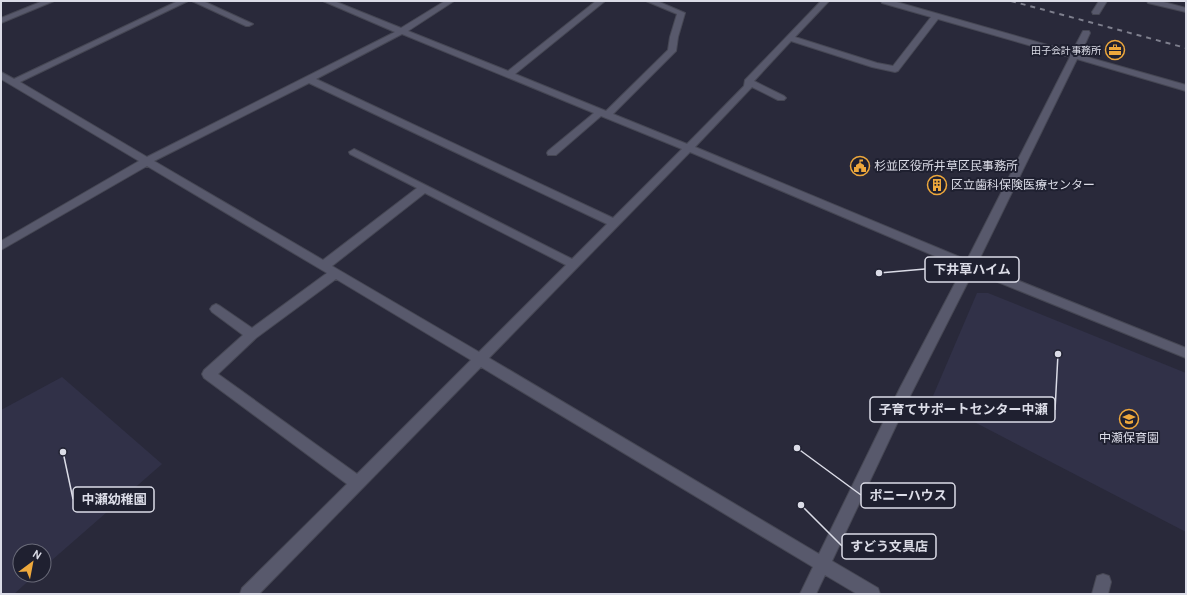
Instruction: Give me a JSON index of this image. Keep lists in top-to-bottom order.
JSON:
{
  "places": {
    "office": ["田子会計事務所"],
    "public building": ["杉並区役所井草区民事務所"],
    "building": ["区立歯科保険医療センター"],
    "other": [
      "下井草ハイム",
      "子育てサポートセンター中瀬",
      "ポニーハウス",
      "中瀬幼稚園",
      "すどう文具店"
    ],
    "school or university": ["中瀬保育園"]
  },
  "north": "top right"
}
